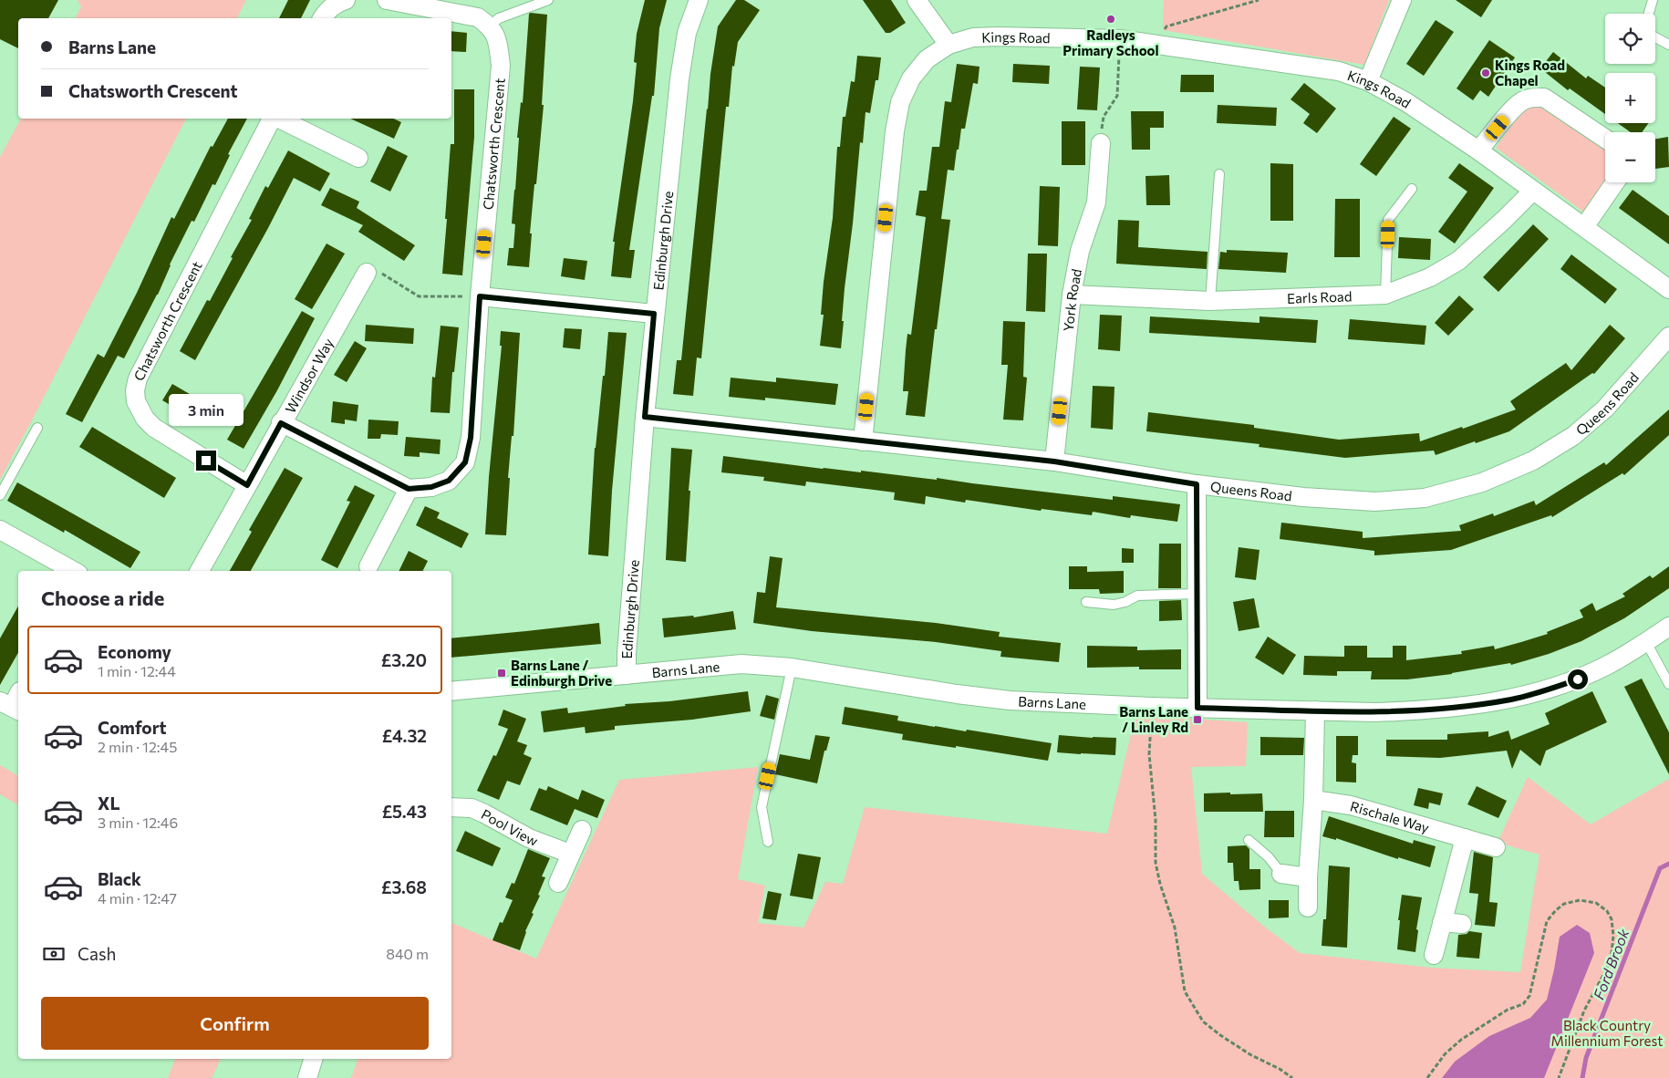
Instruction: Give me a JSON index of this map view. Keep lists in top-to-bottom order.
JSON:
{
  "streets": {
    "street": [
      "Kings Road",
      "Chatsworth Crescent",
      "Edinburgh Drive",
      "Earls Road",
      "York Road",
      "Windsor Way",
      "Queens Road",
      "Barns Lane",
      "Rischale Way",
      "Pool View"
    ]
  },
  "crossings": [
    ["Kings Road", "Earls Road"],
    ["Kings Road", "Queens Road"],
    ["Chatsworth Crescent", "Windsor Way"],
    ["Edinburgh Drive", "Queens Road"],
    ["Edinburgh Drive", "Barns Lane"],
    ["Earls Road", "York Road"],
    ["York Road", "Queens Road"]
  ],
  "water": ["Ford Brook"],
  "parks": ["Black Country Millennium Forest"],
  "places": {
    "other": ["Radleys Primary School", "Kings Road Chapel"],
    "transit": ["Barns Lane / Edinburgh Drive", "Barns Lane / Linley Rd"]
  },
  "page": {
    "map_buttons": ["+", "−"],
    "banner": ["Barns Lane", "Chatsworth Crescent"],
    "bubble": "3 min",
    "heading": "Choose a ride",
    "list": [
      {
        "name": "Economy",
        "note": "1 min · 12:44",
        "value": "£3.20"
      },
      {
        "name": "Comfort",
        "note": "2 min · 12:45",
        "value": "£4.32"
      },
      {
        "name": "XL",
        "note": "3 min · 12:46",
        "value": "£5.43"
      },
      {
        "name": "Black",
        "note": "4 min · 12:47",
        "value": "£3.68"
      }
    ],
    "pay": ["Cash", "840 m"],
    "buttons": "Confirm"
  }
}
